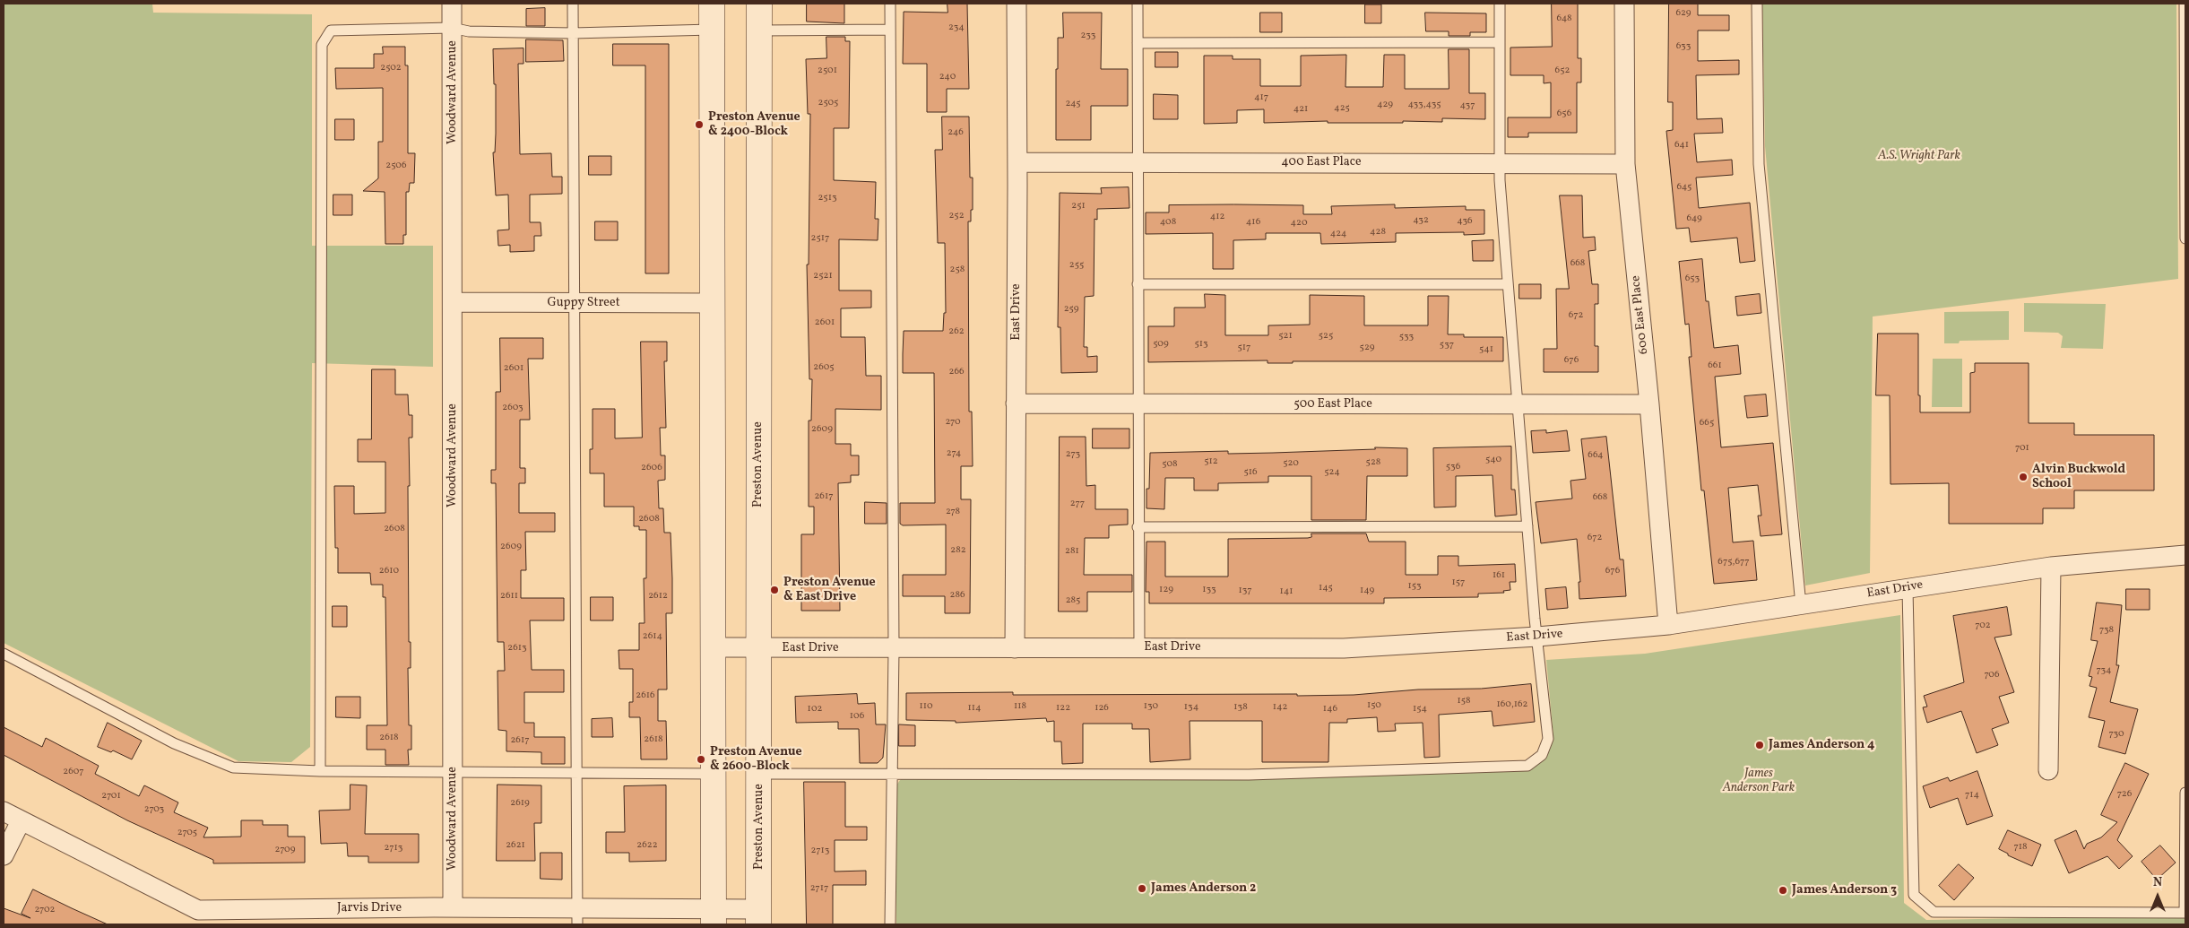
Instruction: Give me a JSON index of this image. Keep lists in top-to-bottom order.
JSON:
{
  "streets": {
    "main road": ["Preston Avenue"],
    "street": [
      "Woodward Avenue",
      "400 East Place",
      "Guppy Street",
      "East Drive",
      "600 East Place",
      "500 East Place",
      "Jarvis Drive"
    ]
  },
  "crossings": [
    ["Woodward Avenue", "Guppy Street"],
    ["Woodward Avenue", "Jarvis Drive"],
    ["400 East Place", "East Drive"],
    ["400 East Place", "600 East Place"],
    ["East Drive", "600 East Place"],
    ["East Drive", "500 East Place"],
    ["East Drive", "Preston Avenue"],
    ["600 East Place", "500 East Place"],
    ["Preston Avenue", "Jarvis Drive"]
  ],
  "parks": ["A.S. Wright Park", "James Anderson Park"],
  "places": [
    "Preston Avenue & 2400-Block",
    "Alvin Buckwold School",
    "Preston Avenue & East Drive",
    "James Anderson 4",
    "Preston Avenue & 2600-Block",
    "James Anderson 2",
    "James Anderson 3"
  ],
  "house_numbers": [
    "629",
    "648",
    "234",
    "233",
    "633",
    "2502",
    "2501",
    "652",
    "240",
    "417",
    "2505",
    "245",
    "429",
    "433,435",
    "437",
    "425",
    "421",
    "656",
    "246",
    "641",
    "2506",
    "645",
    "2513",
    "251",
    "252",
    "412",
    "649",
    "432",
    "436",
    "408",
    "416",
    "420",
    "428",
    "424",
    "2517",
    "668",
    "255",
    "258",
    "2521",
    "653",
    "259",
    "672",
    "2601",
    "262",
    "521",
    "525",
    "533",
    "509",
    "513",
    "537",
    "517",
    "529",
    "541",
    "676",
    "661",
    "2605",
    "2601",
    "266",
    "2603",
    "270",
    "665",
    "2609",
    "701",
    "274",
    "273",
    "664",
    "540",
    "512",
    "528",
    "520",
    "508",
    "536",
    "2606",
    "516",
    "524",
    "2617",
    "668",
    "277",
    "278",
    "2608",
    "2608",
    "672",
    "2609",
    "282",
    "281",
    "675,677",
    "2610",
    "676",
    "161",
    "157",
    "153",
    "145",
    "129",
    "133",
    "137",
    "149",
    "141",
    "286",
    "2611",
    "2612",
    "285",
    "702",
    "738",
    "2614",
    "2613",
    "734",
    "706",
    "2616",
    "158",
    "160,162",
    "150",
    "110",
    "118",
    "130",
    "134",
    "138",
    "142",
    "114",
    "122",
    "126",
    "102",
    "146",
    "154",
    "106",
    "730",
    "2618",
    "2618",
    "2617",
    "2607",
    "726",
    "714",
    "2701",
    "2619",
    "2703",
    "2705",
    "2621",
    "2622",
    "718",
    "2713",
    "2709",
    "2713",
    "2717",
    "2702"
  ],
  "north": "top"
}
